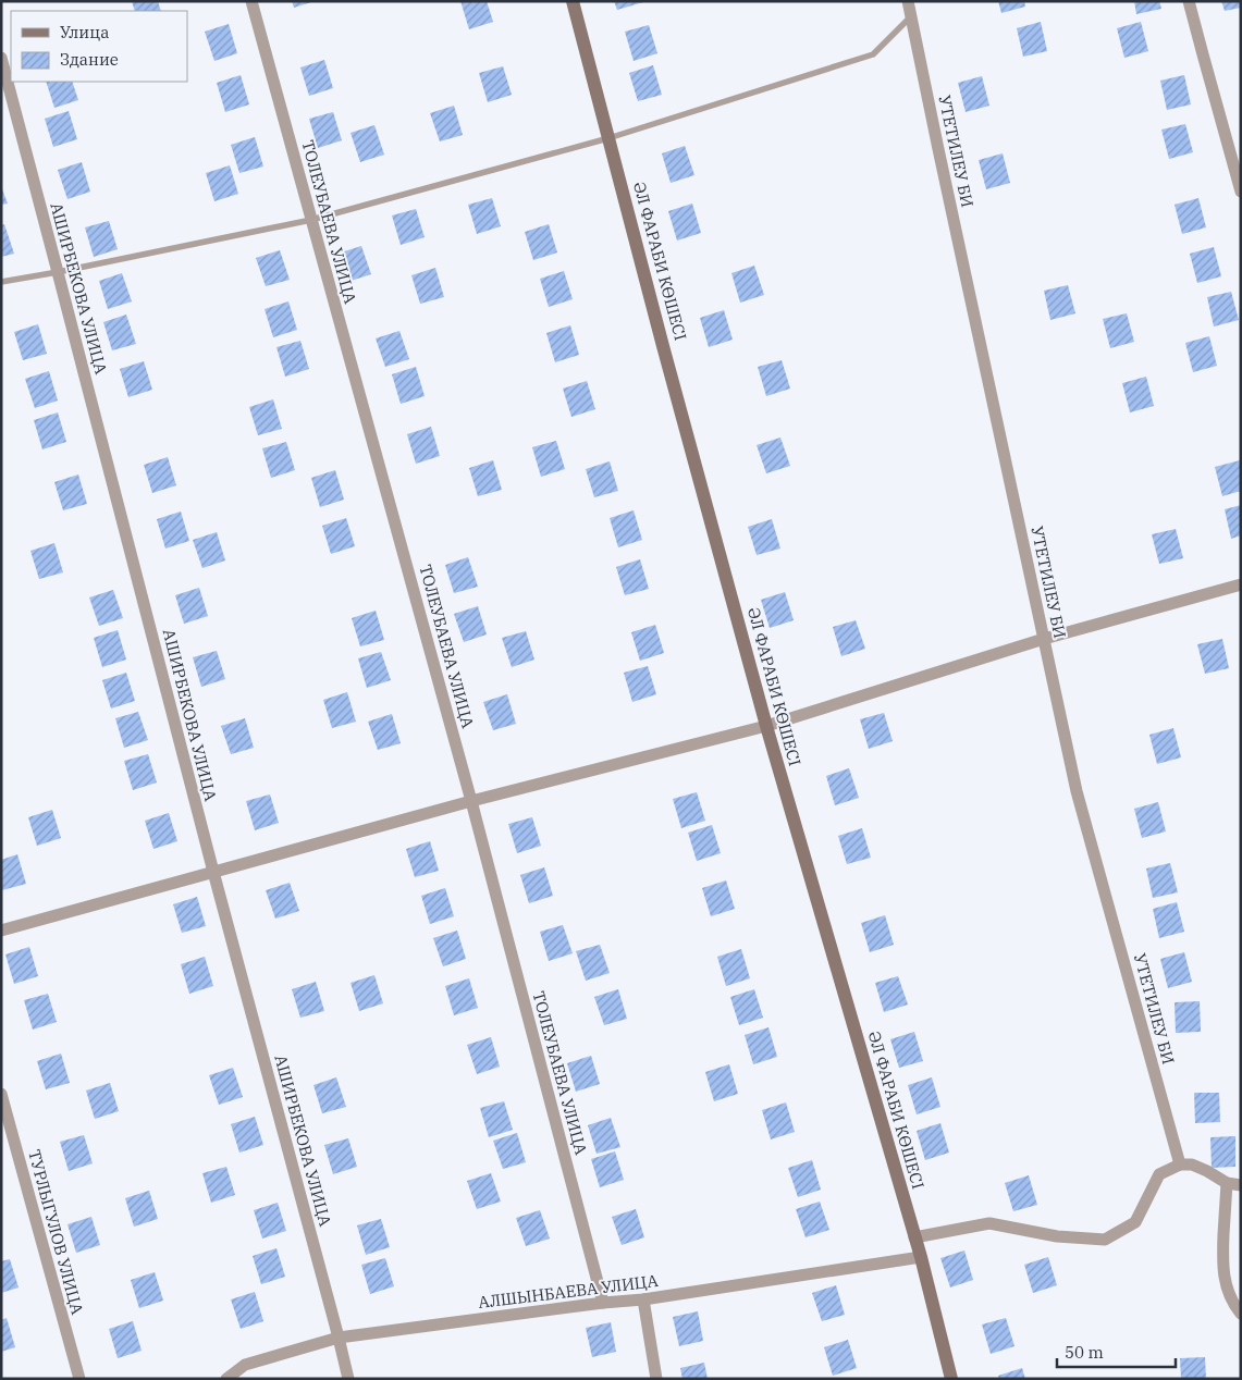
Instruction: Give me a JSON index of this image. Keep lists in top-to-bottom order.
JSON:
{
  "streets": {
    "street": [
      "УТЕТИЛЕУ БИ",
      "ТОЛЕУБАЕВА УЛИЦА",
      "ӘЛ ФАРАБИ КӨШЕСІ",
      "АШИРБЕКОВА УЛИЦА",
      "ТУРЛЫГУЛОВ УЛИЦА",
      "АЛШЫНБАЕВА УЛИЦА"
    ]
  },
  "crossings": [
    ["ТОЛЕУБАЕВА УЛИЦА", "АЛШЫНБАЕВА УЛИЦА"],
    ["ӘЛ ФАРАБИ КӨШЕСІ", "АЛШЫНБАЕВА УЛИЦА"],
    ["АШИРБЕКОВА УЛИЦА", "АЛШЫНБАЕВА УЛИЦА"]
  ],
  "legend": ["Улица", "Здание"],
  "scale_bar": "50 m"
}
